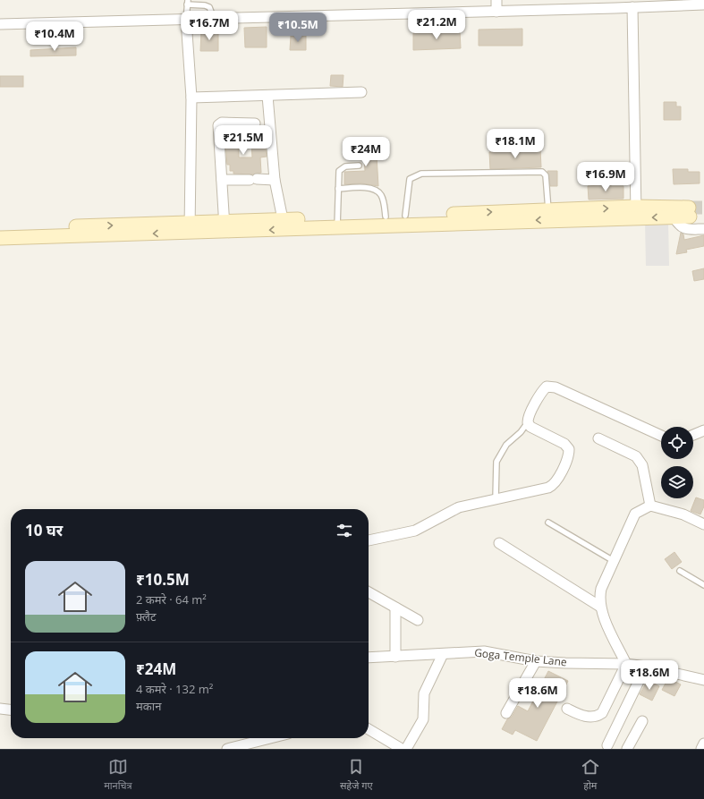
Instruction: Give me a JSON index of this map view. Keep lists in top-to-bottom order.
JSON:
{
  "streets": {
    "street": ["Goga Temple Lane"]
  },
  "page": {
    "price": [
      "₹21.2M",
      "₹16.7M",
      "₹10.5M",
      "₹10.4M",
      "₹21.5M",
      "₹18.1M",
      "₹24M",
      "₹16.9M",
      "₹18.6M",
      "₹18.6M"
    ],
    "heading": "10 घर",
    "list": [
      {
        "name": "₹10.5M",
        "note": "2 कमरे · 64 m² · फ़्लैट"
      },
      {
        "name": "₹24M",
        "note": "4 कमरे · 132 m² · मकान"
      }
    ],
    "tabs": ["मानचित्र", "सहेजे गए", "होम"]
  }
}
